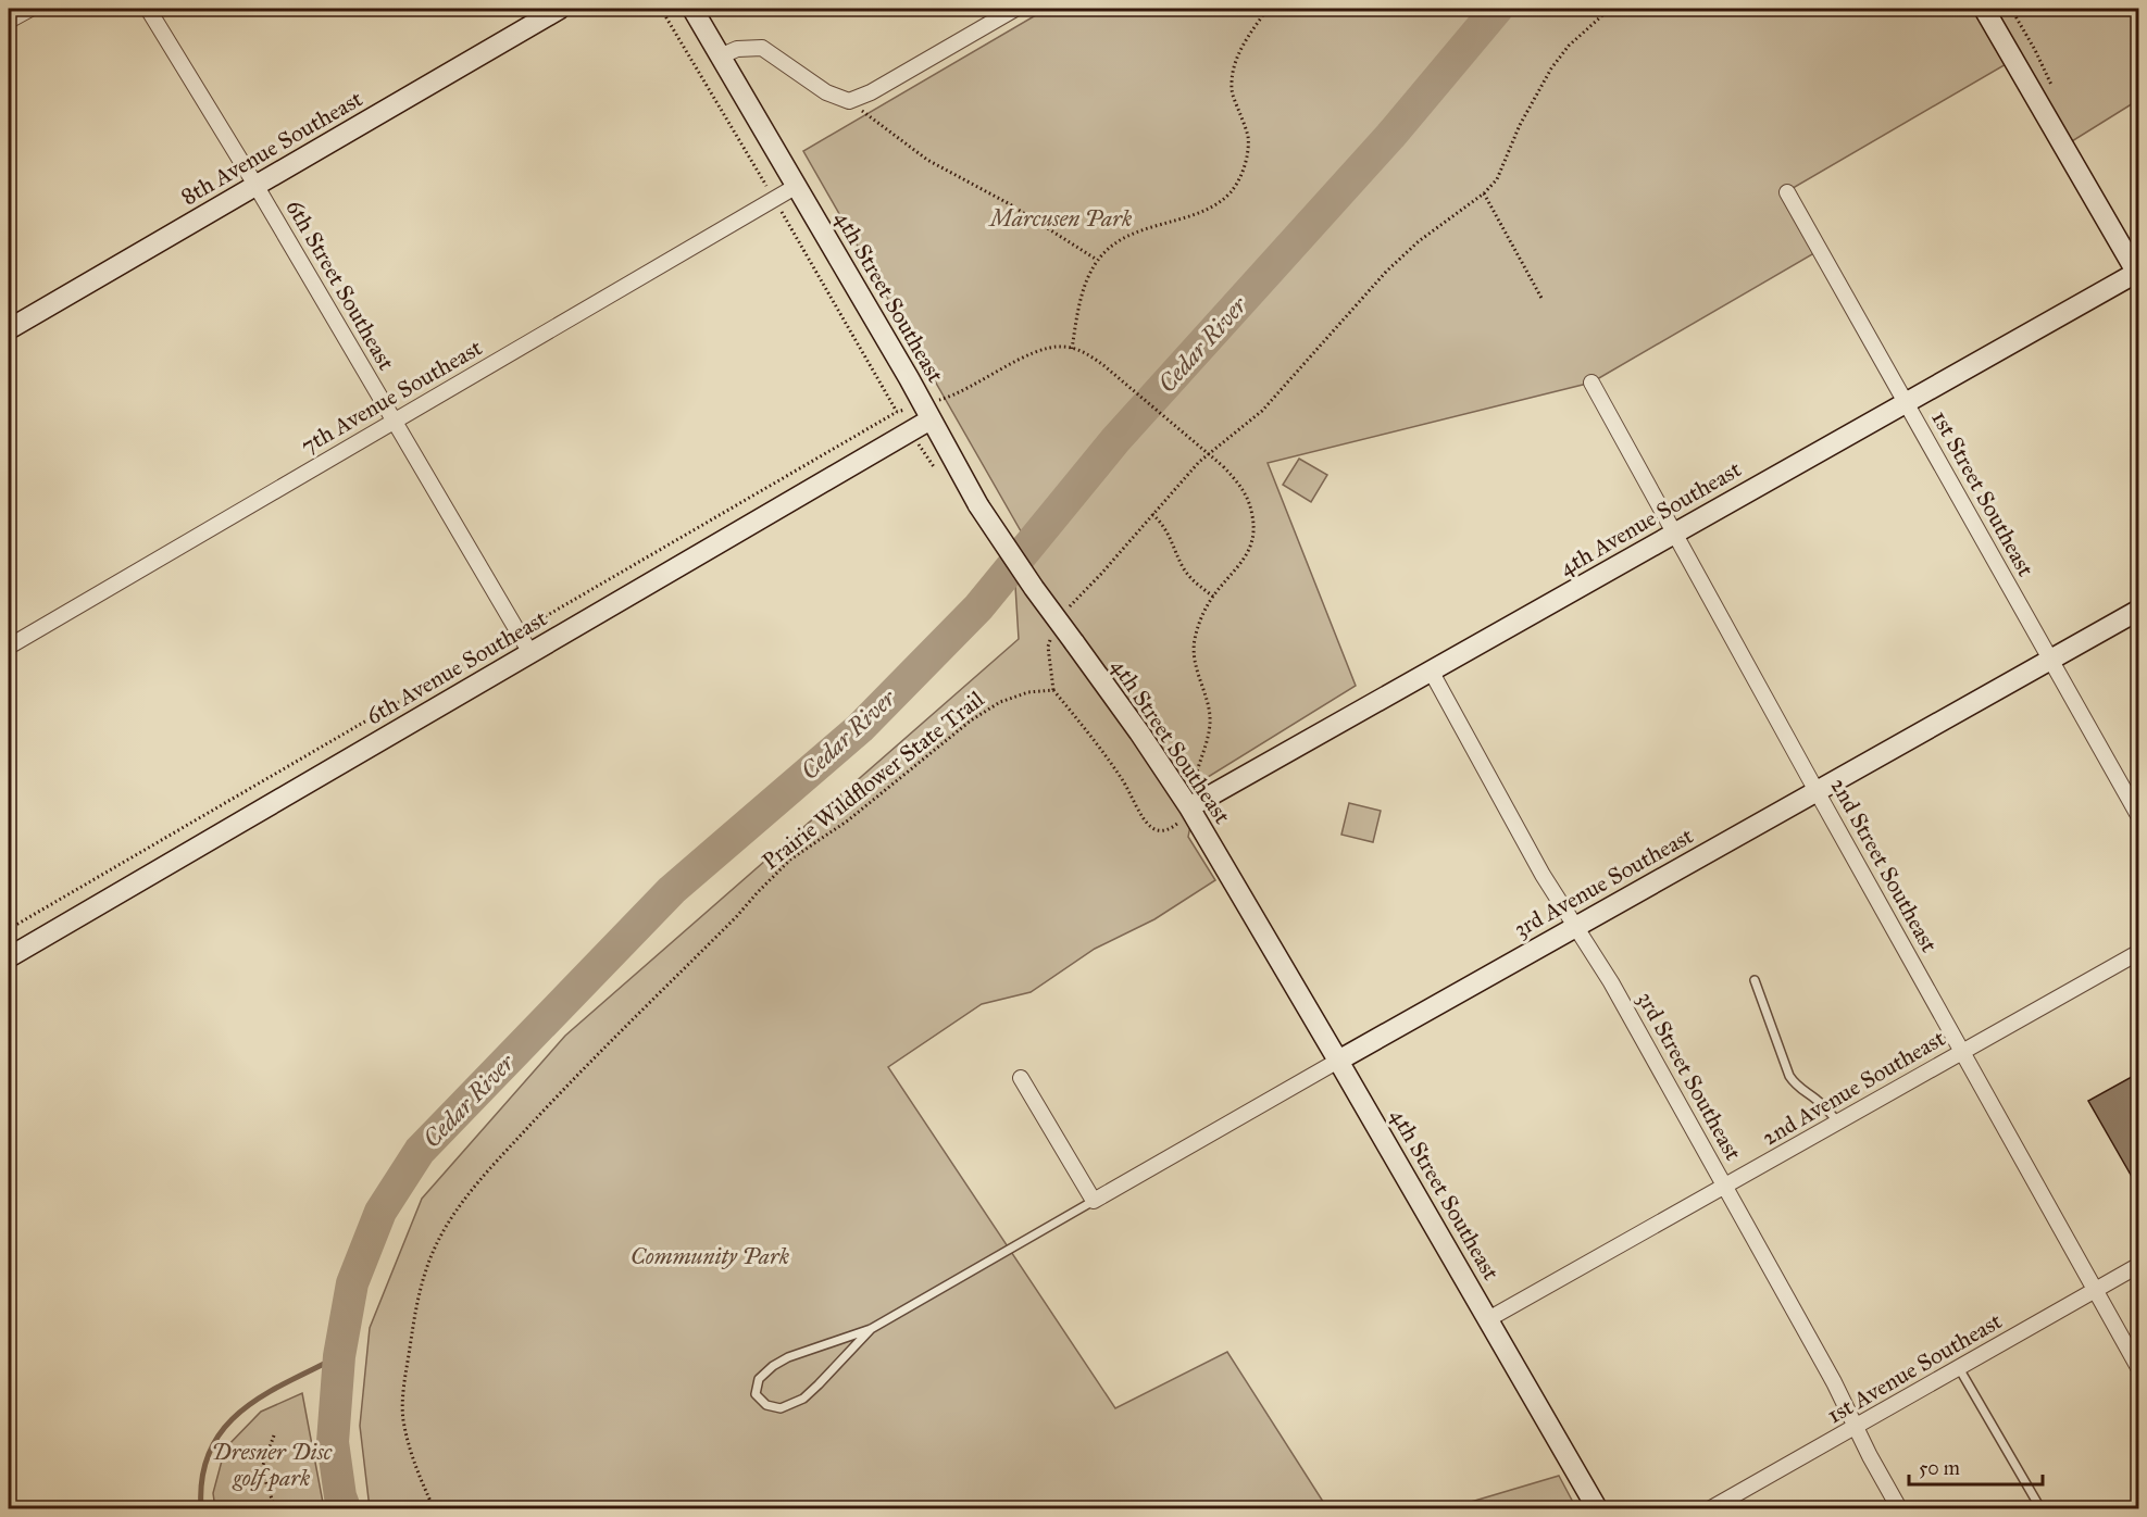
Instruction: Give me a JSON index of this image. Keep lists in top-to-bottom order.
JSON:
{
  "streets": {
    "street": [
      "8th Avenue Southeast",
      "6th Street Southeast",
      "4th Street Southeast",
      "7th Avenue Southeast",
      "1st Street Southeast",
      "4th Avenue Southeast",
      "6th Avenue Southeast",
      "2nd Street Southeast",
      "3rd Avenue Southeast",
      "3rd Street Southeast",
      "2nd Avenue Southeast",
      "1st Avenue Southeast"
    ],
    "path": ["Prairie Wildflower State Trail"]
  },
  "crossings": [
    ["8th Avenue Southeast", "6th Street Southeast"],
    ["6th Street Southeast", "7th Avenue Southeast"],
    ["6th Street Southeast", "6th Avenue Southeast"],
    ["4th Street Southeast", "7th Avenue Southeast"],
    ["4th Street Southeast", "4th Avenue Southeast"],
    ["4th Street Southeast", "6th Avenue Southeast"],
    ["4th Street Southeast", "3rd Avenue Southeast"],
    ["4th Street Southeast", "2nd Avenue Southeast"],
    ["1st Street Southeast", "4th Avenue Southeast"],
    ["1st Street Southeast", "3rd Avenue Southeast"],
    ["4th Avenue Southeast", "2nd Street Southeast"],
    ["4th Avenue Southeast", "3rd Street Southeast"],
    ["2nd Street Southeast", "3rd Avenue Southeast"],
    ["2nd Street Southeast", "2nd Avenue Southeast"],
    ["2nd Street Southeast", "1st Avenue Southeast"],
    ["3rd Avenue Southeast", "3rd Street Southeast"],
    ["3rd Street Southeast", "2nd Avenue Southeast"],
    ["3rd Street Southeast", "1st Avenue Southeast"]
  ],
  "water": ["Cedar River"],
  "parks": ["Marcusen Park", "Community Park", "Dresner Disc golf park"],
  "scale_bar": "50 m"
}
